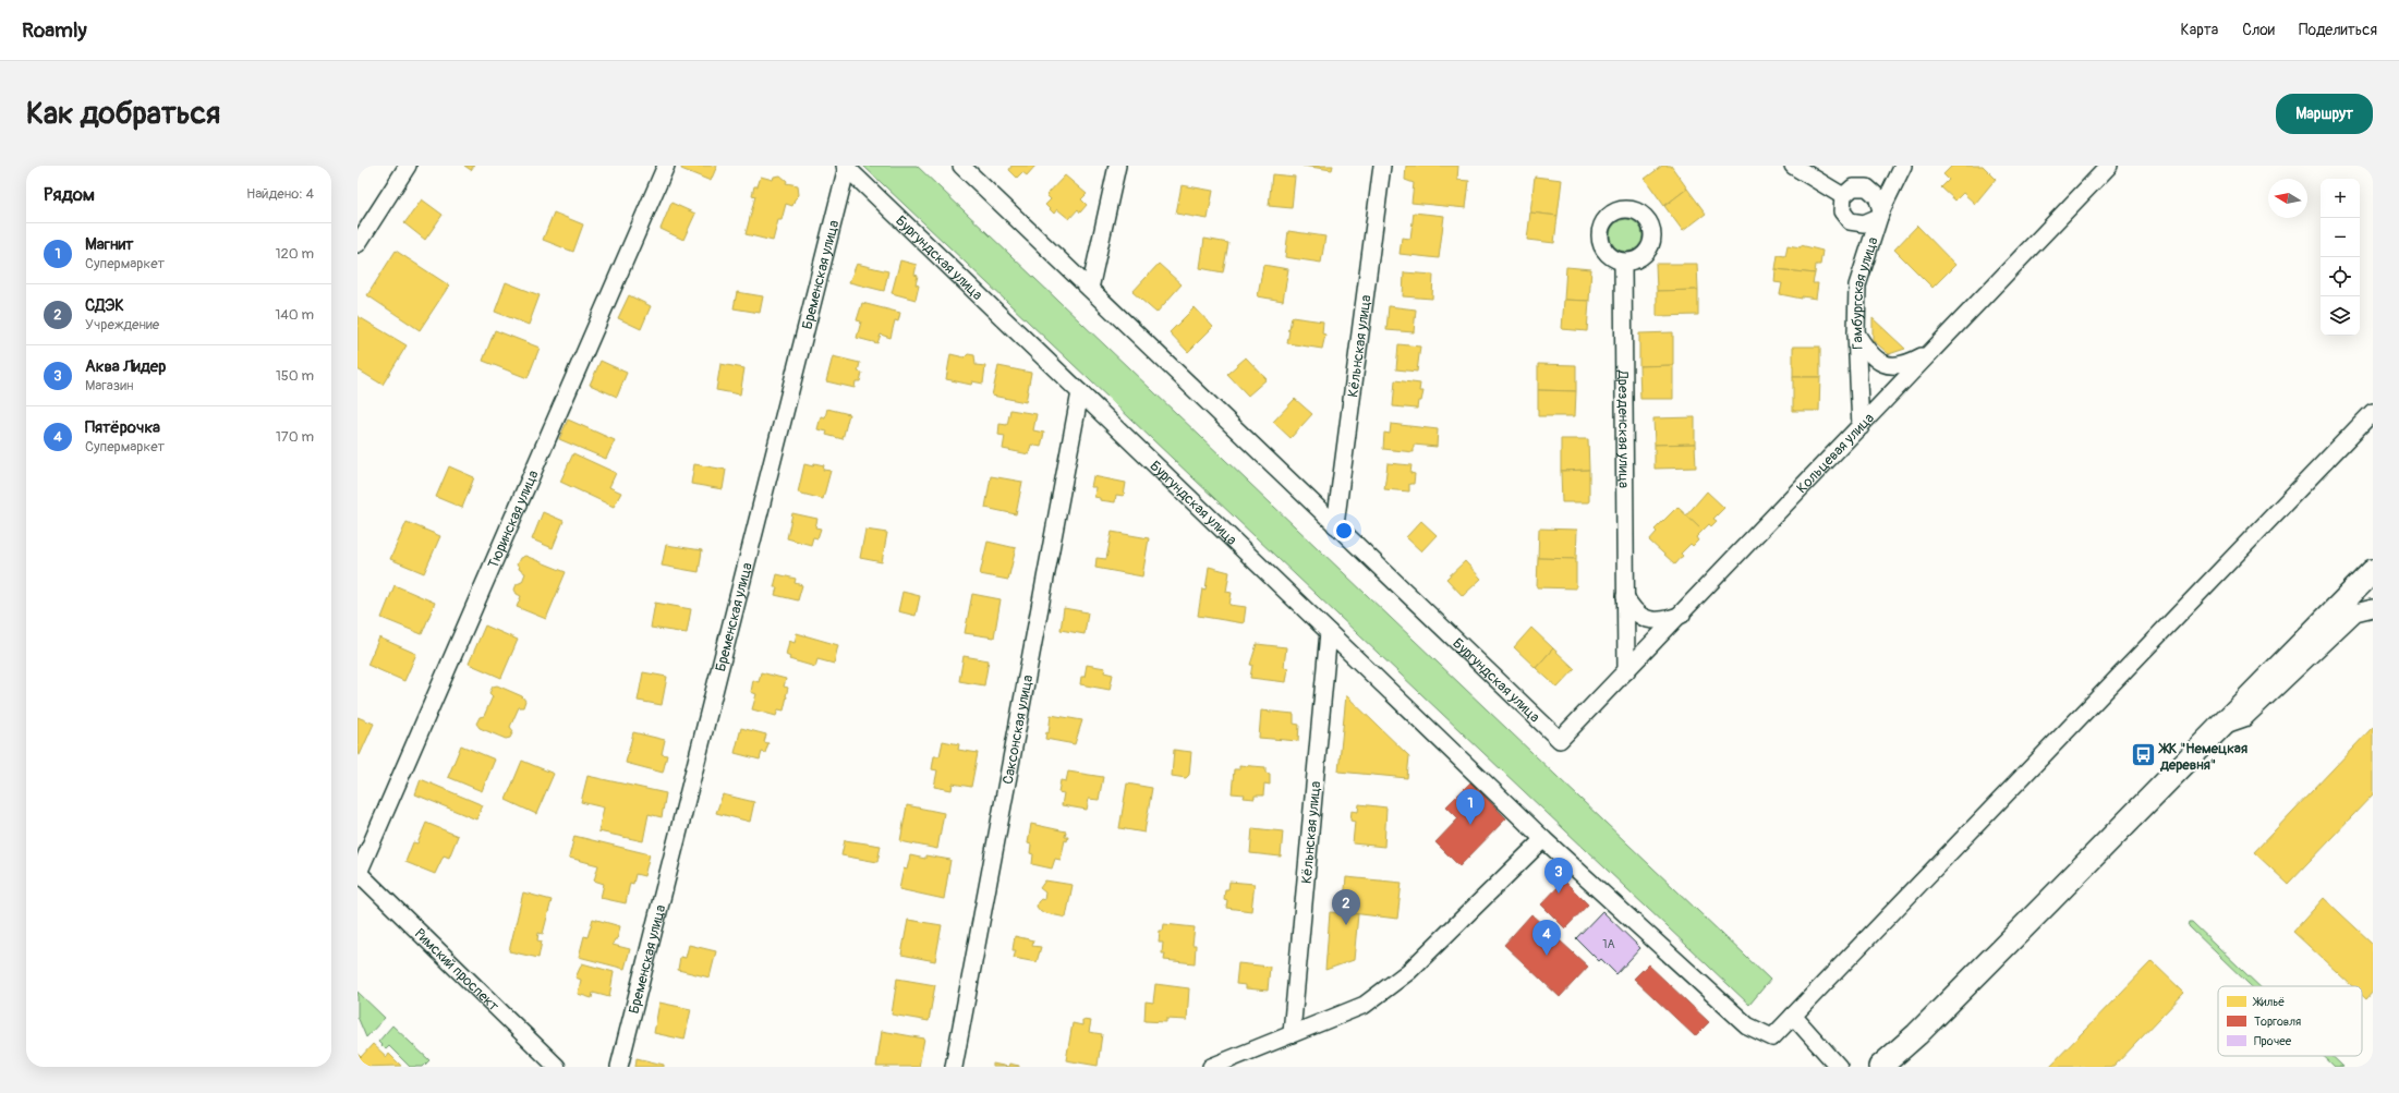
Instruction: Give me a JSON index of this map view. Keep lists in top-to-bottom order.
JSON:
{
  "streets": {
    "street": [
      "Бургундская улица",
      "Бременская улица",
      "Гамбургская улица",
      "Кёльнская улица",
      "Дрезденская улица",
      "Кольцевая улица",
      "Тюринская улица",
      "Саксонская улица",
      "Римский проспект"
    ]
  },
  "crossings": [
    ["Бургундская улица", "Бременская улица"],
    ["Бургундская улица", "Кёльнская улица"],
    ["Бургундская улица", "Кольцевая улица"],
    ["Бургундская улица", "Саксонская улица"],
    ["Гамбургская улица", "Кольцевая улица"],
    ["Дрезденская улица", "Кольцевая улица"],
    ["Тюринская улица", "Римский проспект"]
  ],
  "places": {
    "bus stop": ["ЖК \"Немецкая деревня\""]
  },
  "house_numbers": ["1А"],
  "legend": ["Жильё", "Торговля", "Прочее"],
  "north": "left",
  "page": {
    "header": "Roamly",
    "nav": ["Карта", "Слои", "Поделиться"],
    "buttons": "Маршрут",
    "title": "Как добраться",
    "heading": ["Рядом", "Найдено: 4"],
    "map_buttons": ["+", "−"],
    "list": [
      {
        "mark": "1",
        "name": "Магнит",
        "note": "Супермаркет",
        "value": "120 m"
      },
      {
        "mark": "2",
        "name": "СДЭК",
        "note": "Учреждение",
        "value": "140 m"
      },
      {
        "mark": "3",
        "name": "Аква Лидер",
        "note": "Магазин",
        "value": "150 m"
      },
      {
        "mark": "4",
        "name": "Пятёрочка",
        "note": "Супермаркет",
        "value": "170 m"
      }
    ],
    "pins": [
      "1",
      "3",
      "2",
      "4"
    ]
  }
}
